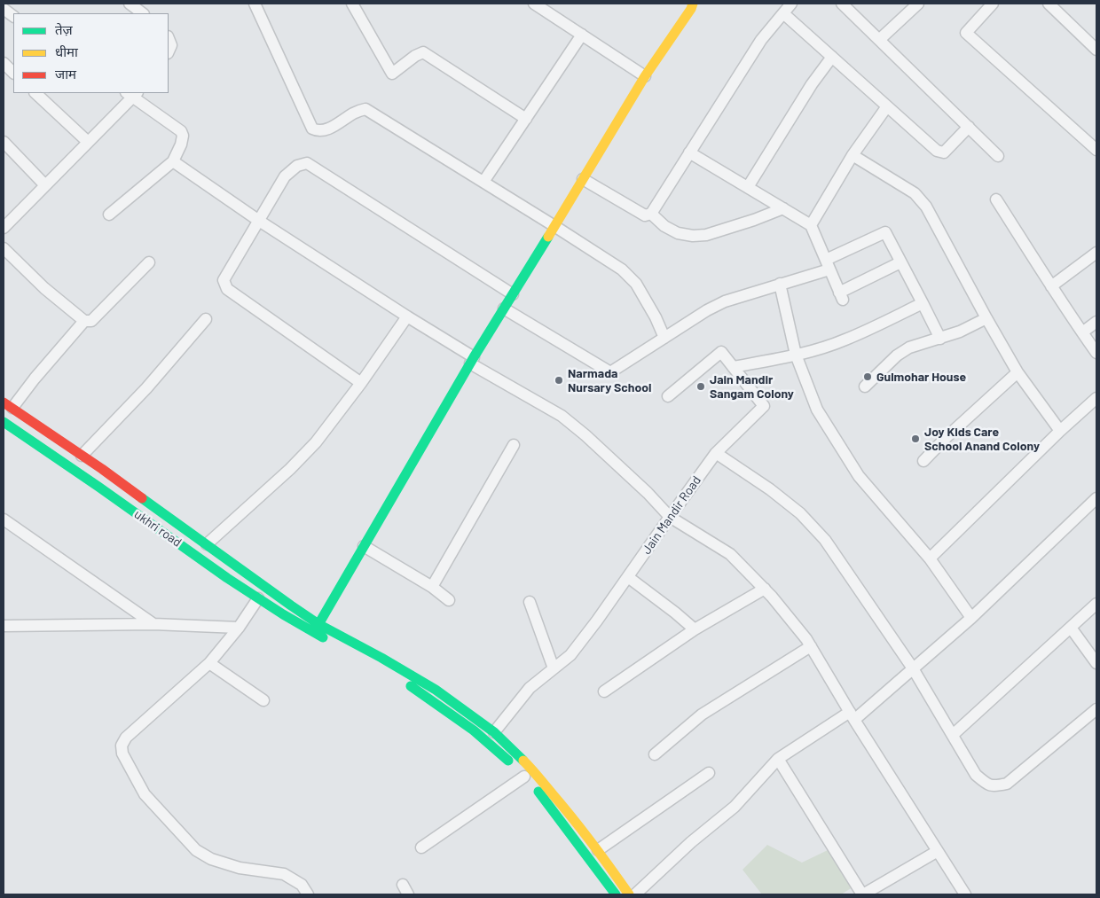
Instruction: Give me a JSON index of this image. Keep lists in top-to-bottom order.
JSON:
{
  "streets": {
    "street": ["Jain Mandir Road", "ukhri road"]
  },
  "places": [
    "Gulmohar House",
    "Narmada Nursary School",
    "Jain Mandir Sangam Colony",
    "Joy Kids Care School Anand Colony"
  ],
  "legend": ["तेज़", "धीमा", "जाम"]
}
